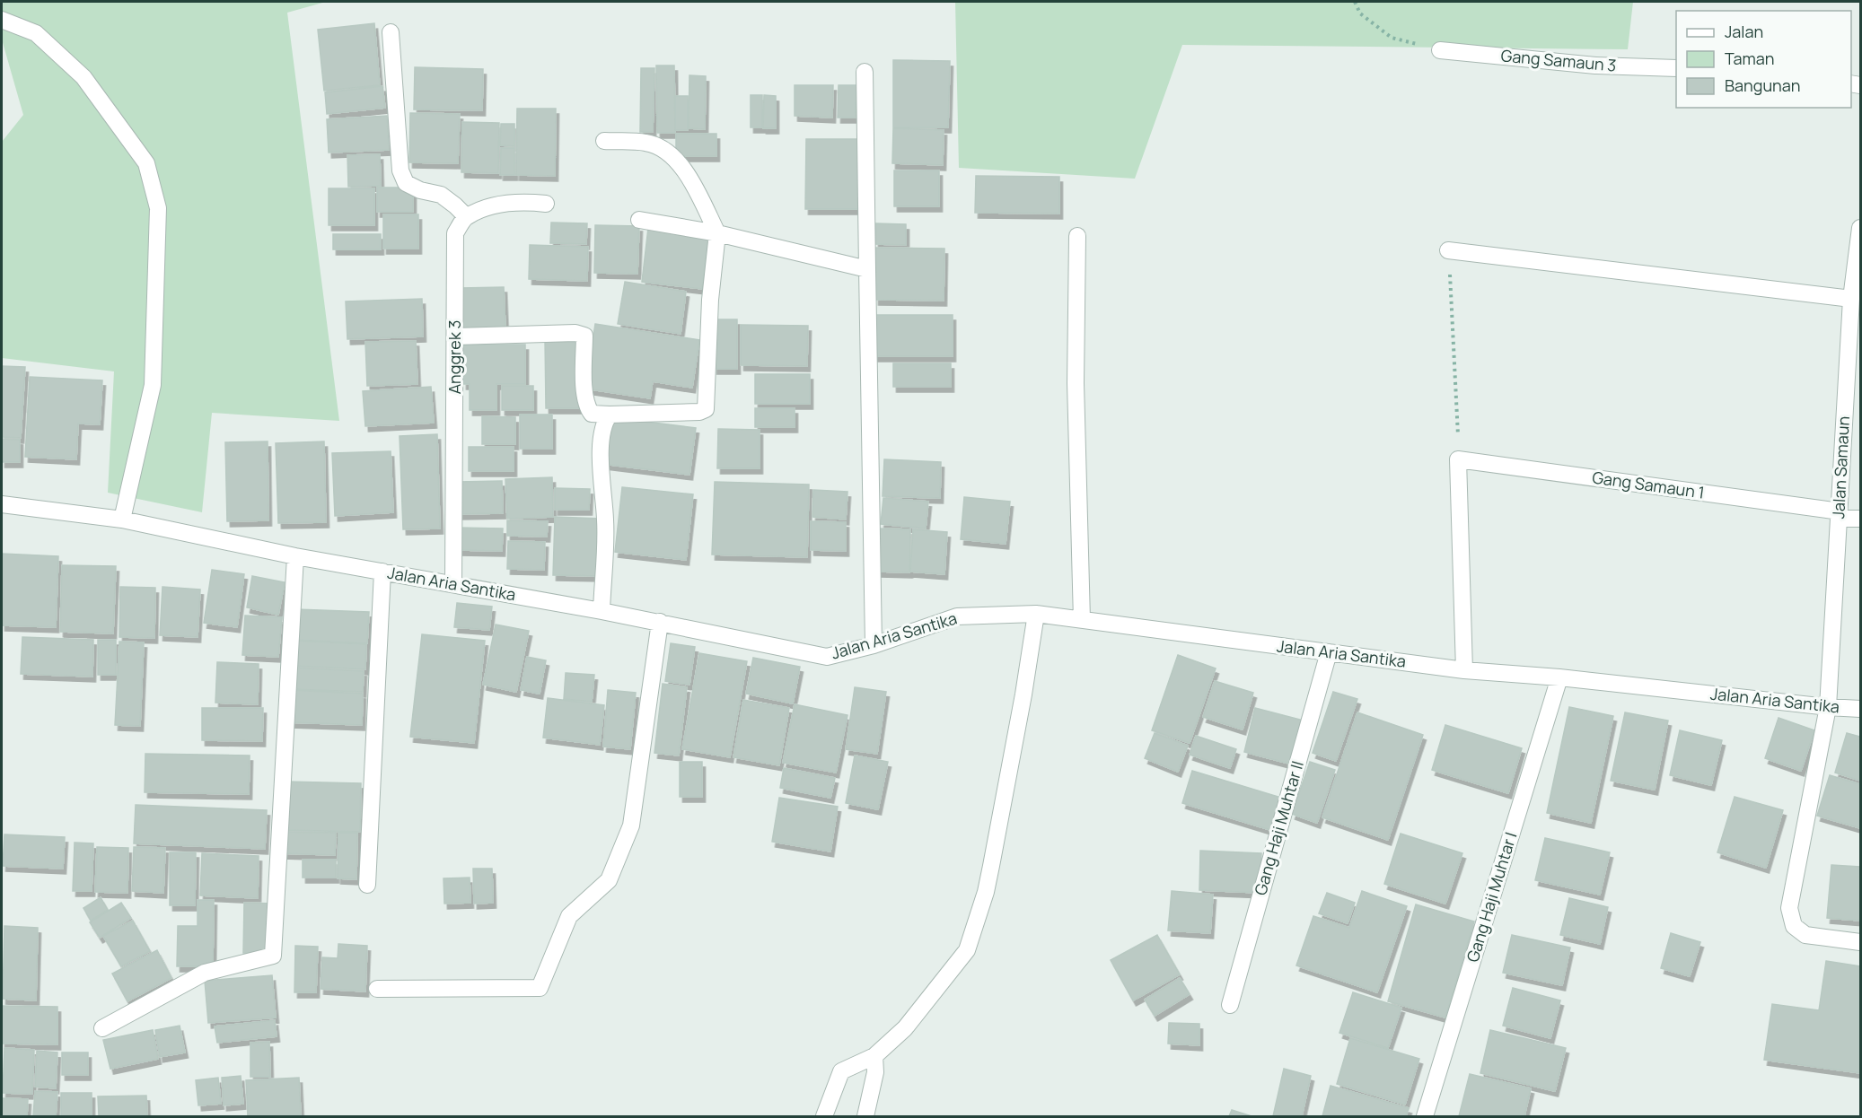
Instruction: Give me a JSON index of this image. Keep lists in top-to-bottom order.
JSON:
{
  "streets": {
    "street": [
      "Gang Samaun 3",
      "Anggrek 3",
      "Jalan Samaun",
      "Gang Samaun 1",
      "Jalan Aria Santika",
      "Gang Haji Muhtar II",
      "Gang Haji Muhtar I"
    ]
  },
  "crossings": [
    ["Anggrek 3", "Jalan Aria Santika"],
    ["Jalan Samaun", "Gang Samaun 1"],
    ["Jalan Samaun", "Jalan Aria Santika"],
    ["Jalan Aria Santika", "Gang Haji Muhtar II"],
    ["Jalan Aria Santika", "Gang Haji Muhtar I"]
  ],
  "legend": ["Jalan", "Taman", "Bangunan"]
}
